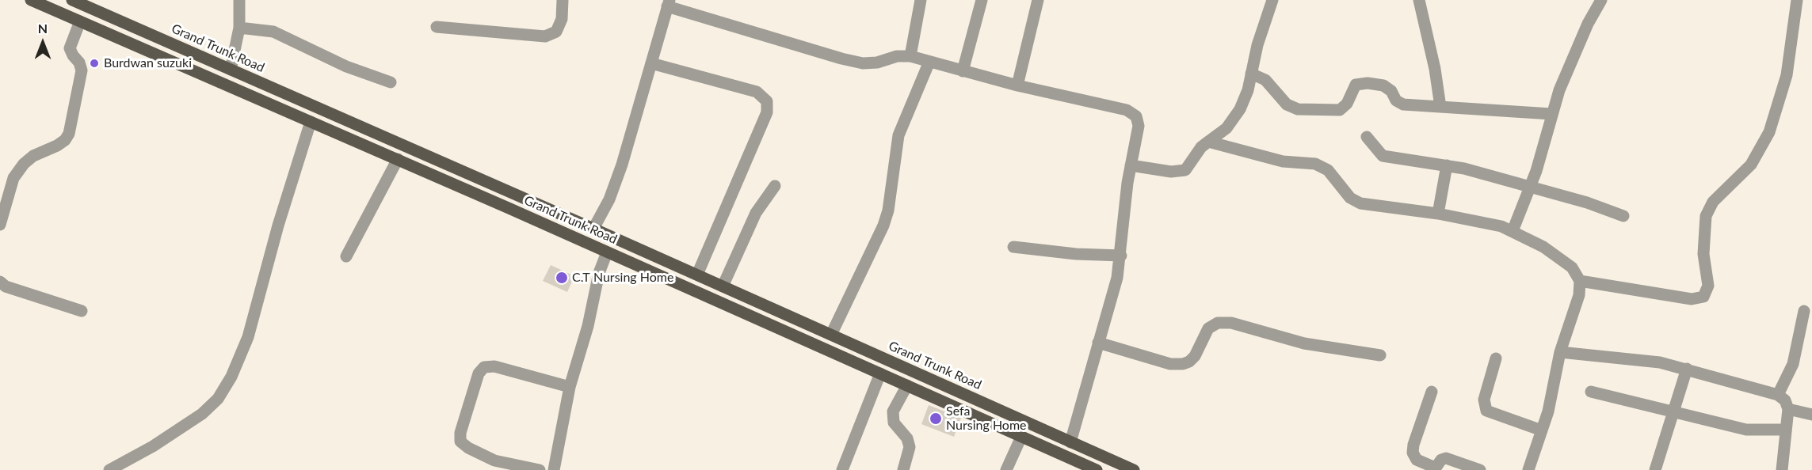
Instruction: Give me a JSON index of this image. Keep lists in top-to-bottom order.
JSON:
{
  "streets": {
    "main road": ["Grand Trunk Road"]
  },
  "places": ["Burdwan suzuki", "C.T Nursing Home", "Sefa Nursing Home"],
  "north": "top"
}
